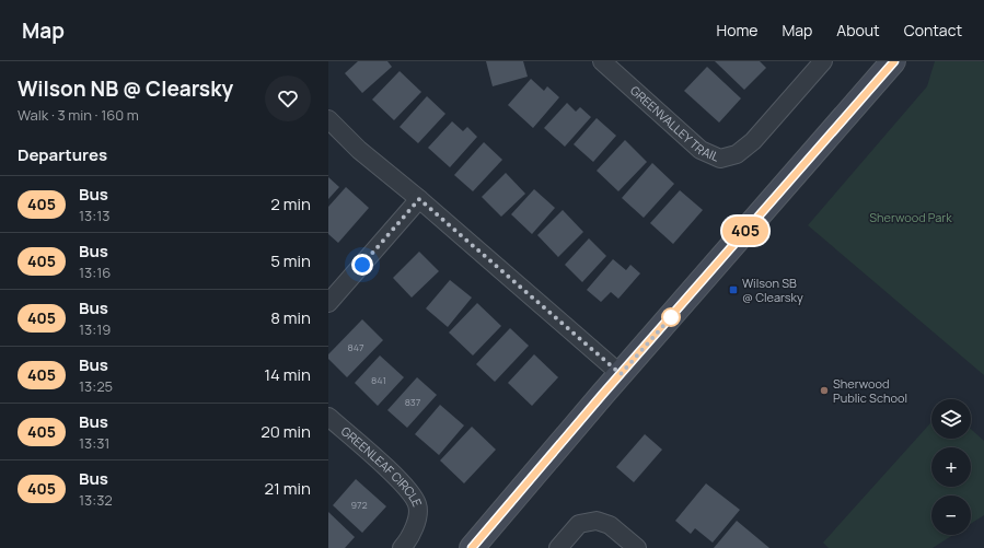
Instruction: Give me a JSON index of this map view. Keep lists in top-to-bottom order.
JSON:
{
  "streets": {
    "street": ["GREENVALLEY TRAIL", "GREENLEAF CIRCLE"]
  },
  "parks": ["Sherwood Park"],
  "places": {
    "transit": ["Wilson SB @ Clearsky"],
    "other": ["Sherwood Public School"]
  },
  "lines": ["bus line 405"],
  "house_numbers": [
    "847",
    "841",
    "837",
    "972"
  ],
  "page": {
    "header": "Map",
    "nav": [
      "Home",
      "Map",
      "About",
      "Contact"
    ],
    "heading": [
      ["Wilson NB @ Clearsky", "Walk · 3 min · 160 m"],
      "Departures"
    ],
    "on_map": "405",
    "list": [
      {
        "mark": "405",
        "name": "Bus",
        "note": "13:13",
        "value": "2 min"
      },
      {
        "mark": "405",
        "name": "Bus",
        "note": "13:16",
        "value": "5 min"
      },
      {
        "mark": "405",
        "name": "Bus",
        "note": "13:19",
        "value": "8 min"
      },
      {
        "mark": "405",
        "name": "Bus",
        "note": "13:25",
        "value": "14 min"
      },
      {
        "mark": "405",
        "name": "Bus",
        "note": "13:31",
        "value": "20 min"
      },
      {
        "mark": "405",
        "name": "Bus",
        "note": "13:32",
        "value": "21 min"
      }
    ],
    "map_buttons": ["+", "−"]
  }
}
